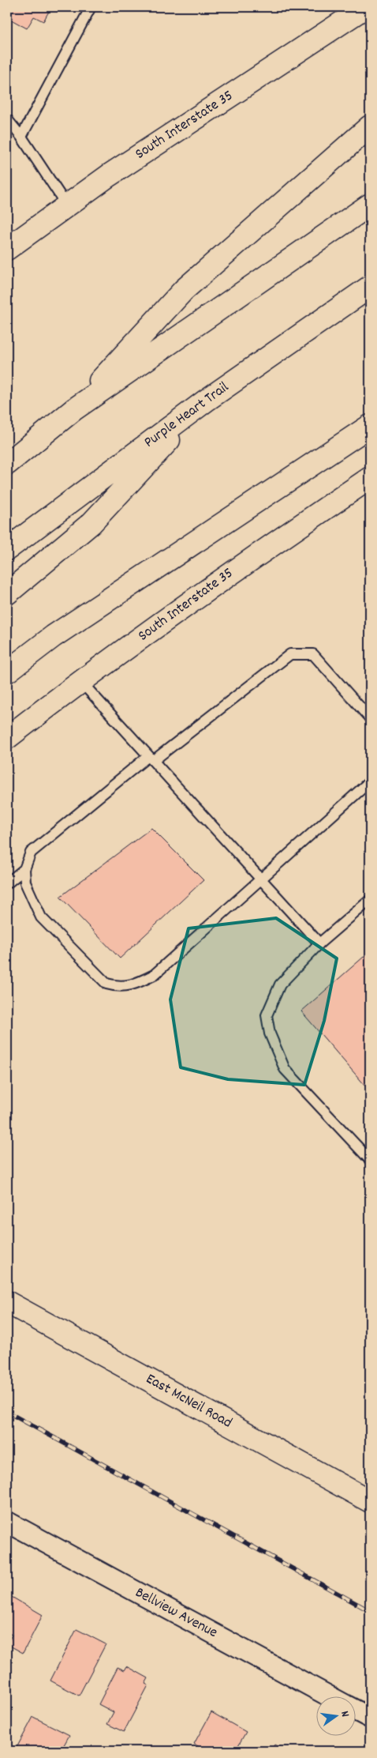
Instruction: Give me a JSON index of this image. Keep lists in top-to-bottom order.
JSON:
{
  "streets": {
    "main road": ["South Interstate 35", "Purple Heart Trail", "East McNeil Road"],
    "street": ["Bellview Avenue"]
  },
  "north": "right"
}
